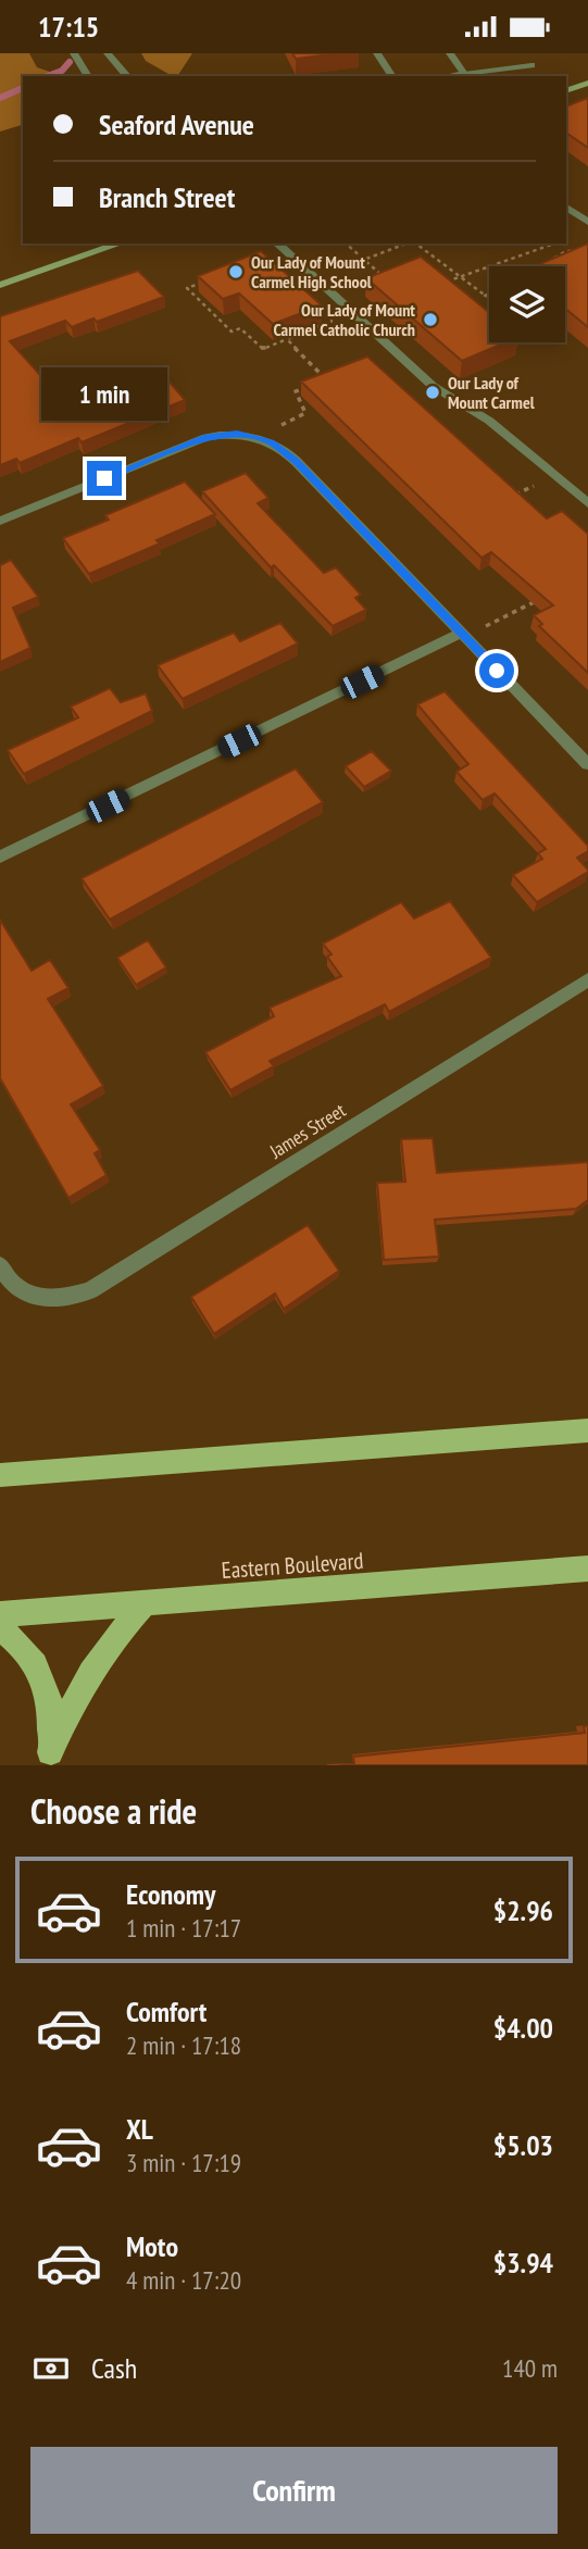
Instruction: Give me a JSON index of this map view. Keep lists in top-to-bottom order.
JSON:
{
  "streets": {
    "main road": ["Eastern Boulevard"],
    "street": ["James Street"]
  },
  "places": ["Our Lady of Mount Carmel High School", "Our Lady of Mount Carmel Catholic Church", "Our Lady of Mount Carmel"],
  "page": {
    "status": "17:15",
    "banner": ["Seaford Avenue", "Branch Street"],
    "bubble": "1 min",
    "heading": "Choose a ride",
    "list": [
      {
        "name": "Economy",
        "note": "1 min · 17:17",
        "value": "$2.96"
      },
      {
        "name": "Comfort",
        "note": "2 min · 17:18",
        "value": "$4.00"
      },
      {
        "name": "XL",
        "note": "3 min · 17:19",
        "value": "$5.03"
      },
      {
        "name": "Moto",
        "note": "4 min · 17:20",
        "value": "$3.94"
      }
    ],
    "pay": ["Cash", "140 m"],
    "buttons": "Confirm"
  }
}
